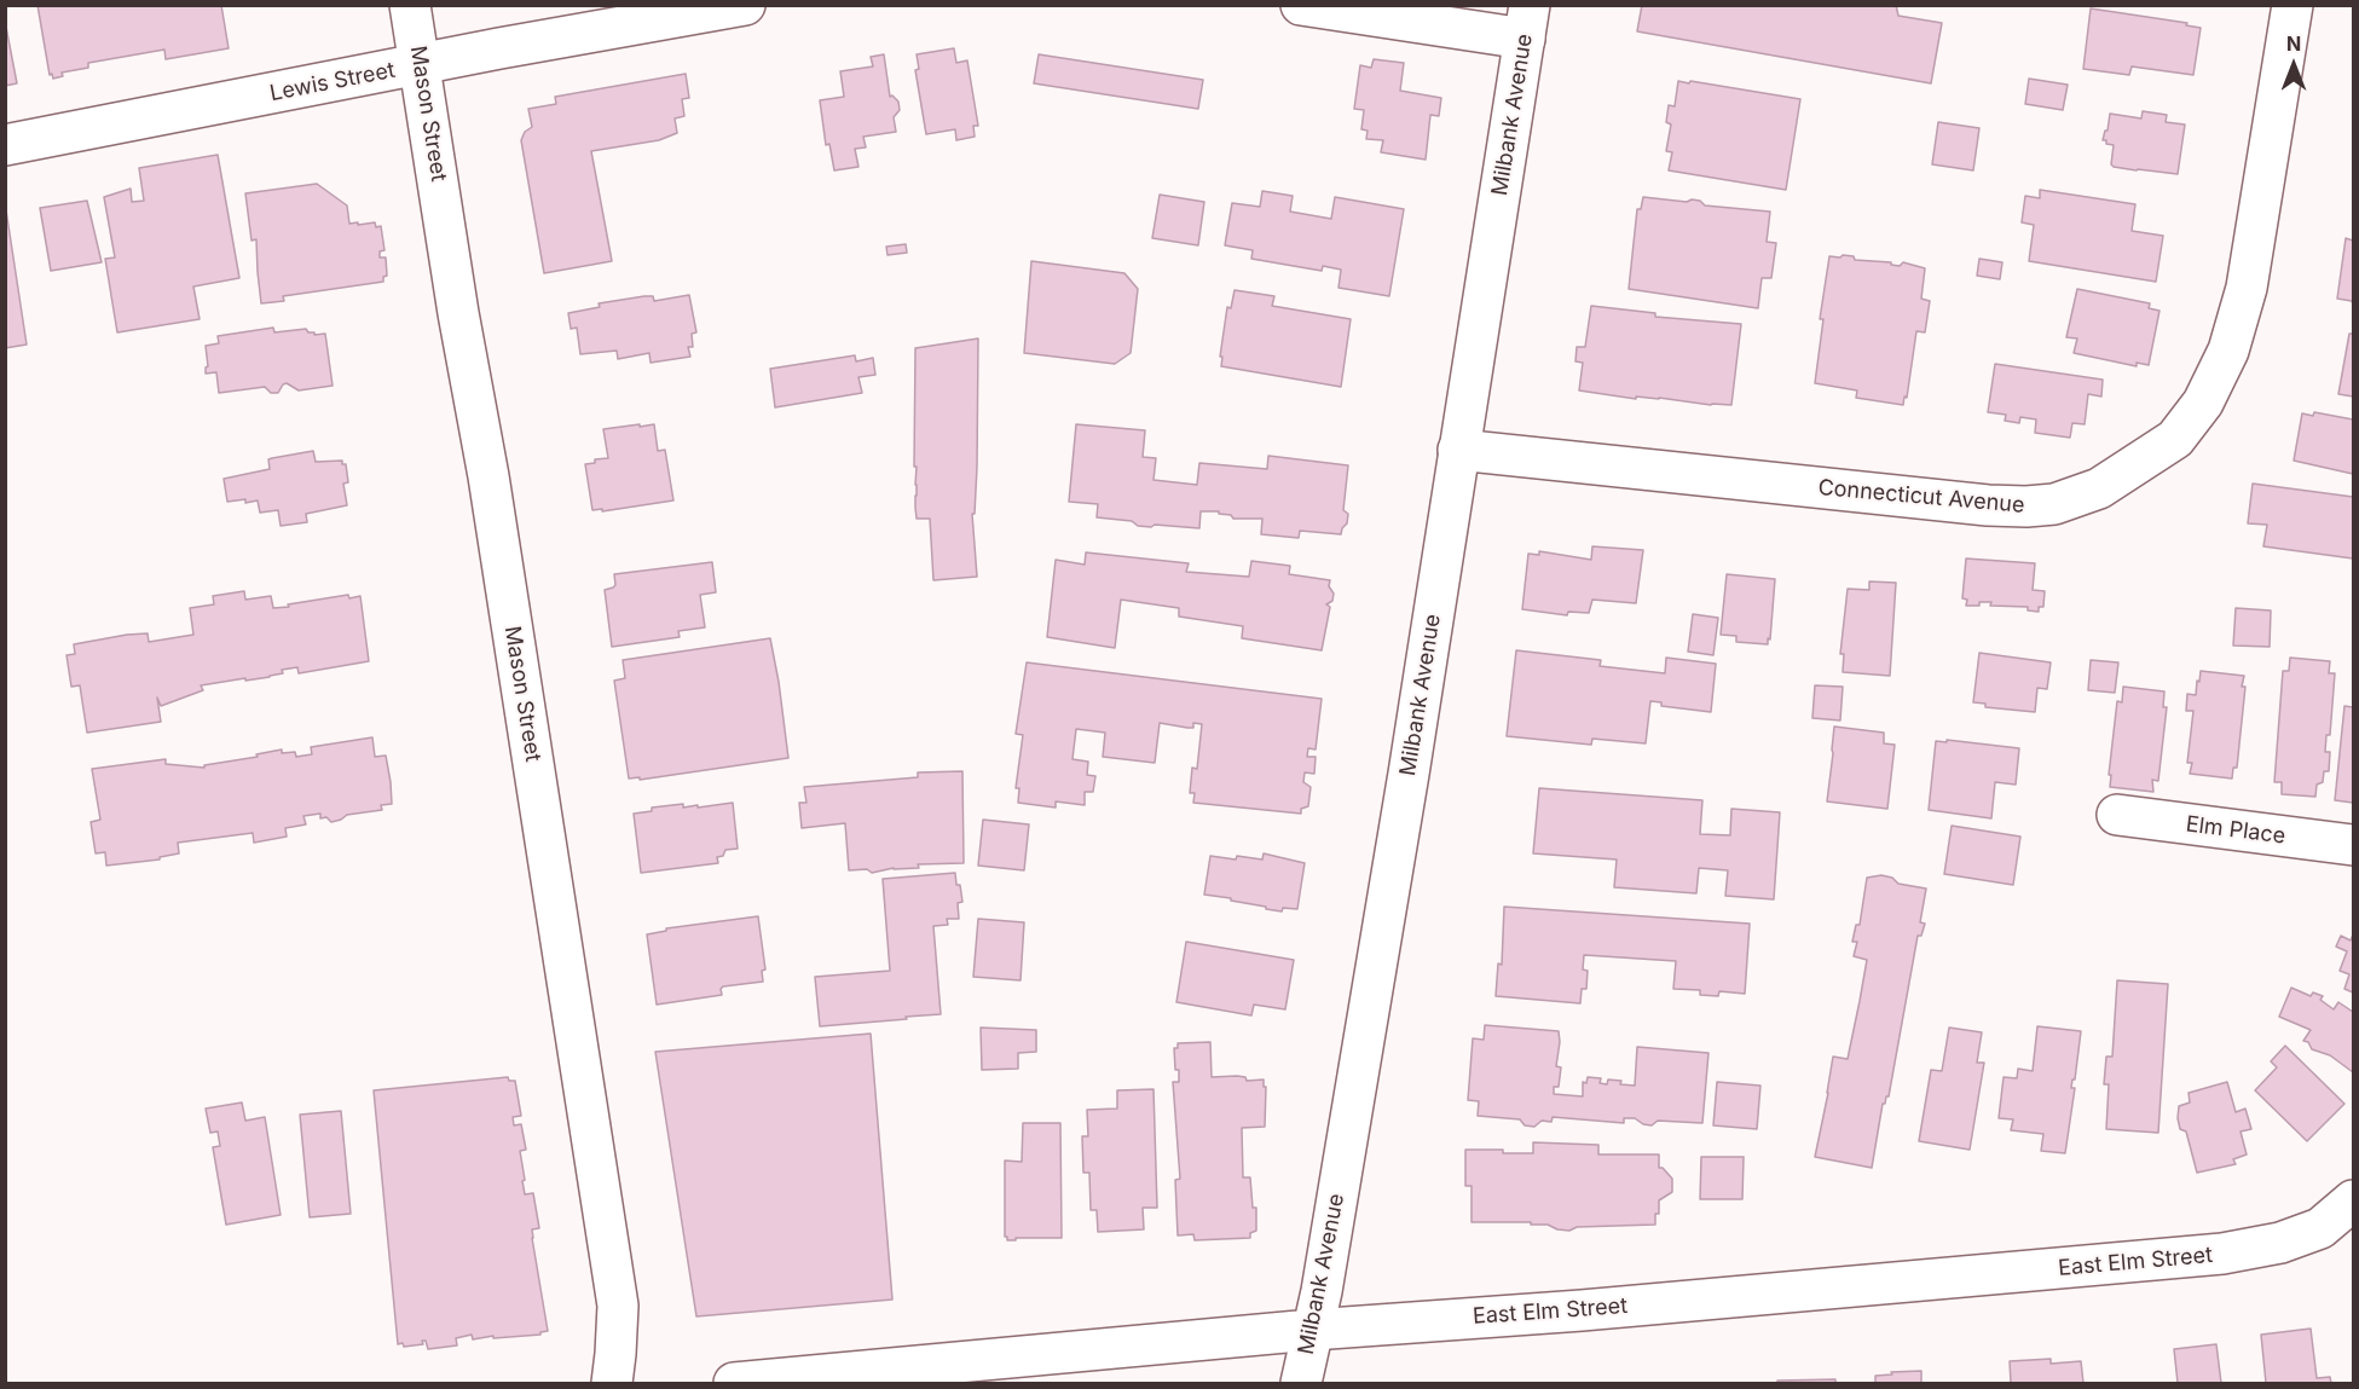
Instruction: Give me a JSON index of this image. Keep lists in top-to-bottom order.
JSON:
{
  "streets": {
    "street": [
      "Lewis Street",
      "Mason Street",
      "Milbank Avenue",
      "Connecticut Avenue",
      "Elm Place",
      "East Elm Street"
    ]
  },
  "crossings": [
    ["Lewis Street", "Mason Street"],
    ["Milbank Avenue", "Connecticut Avenue"],
    ["Milbank Avenue", "East Elm Street"]
  ],
  "north": "top"
}
